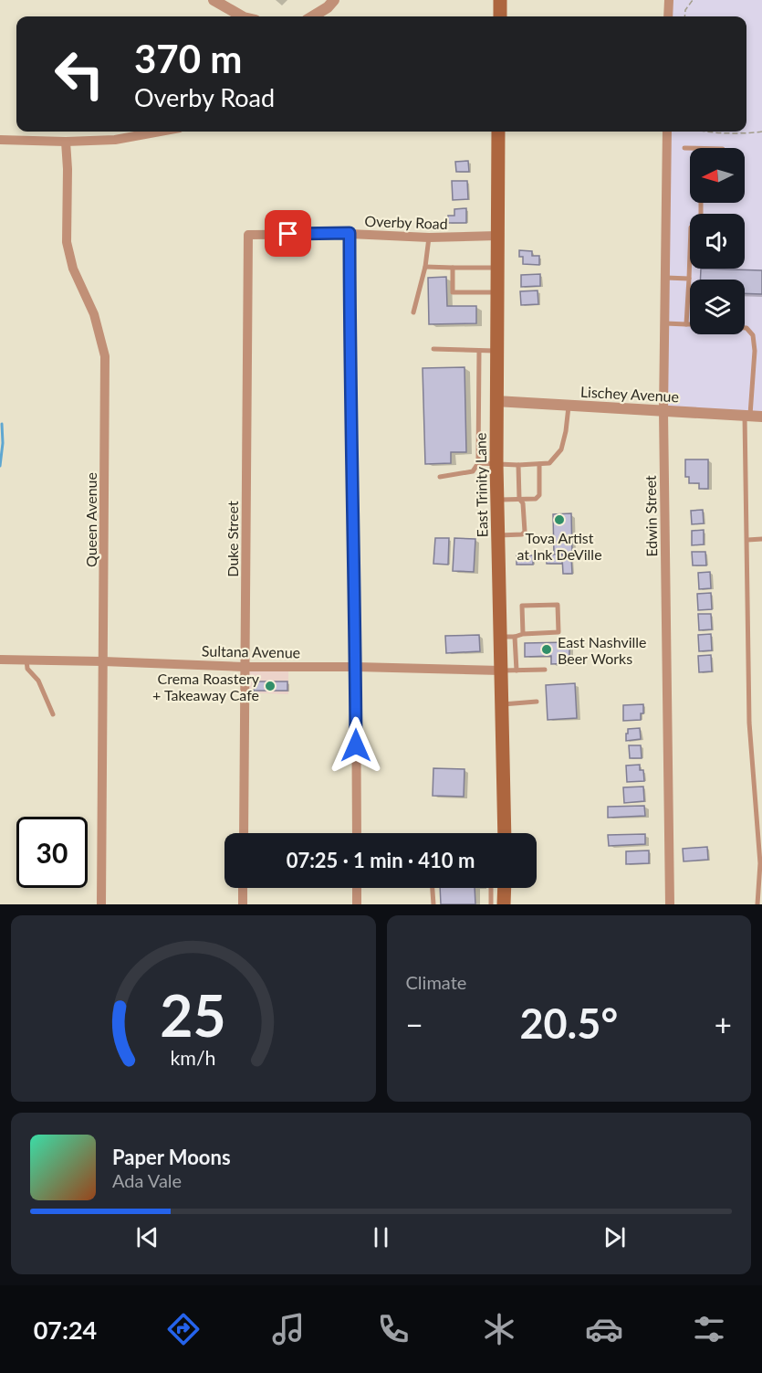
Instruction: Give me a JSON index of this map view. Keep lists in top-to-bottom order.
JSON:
{
  "streets": {
    "main road": ["East Trinity Lane"],
    "street": [
      "Overby Road",
      "Lischey Avenue",
      "Edwin Street",
      "Queen Avenue",
      "Duke Street",
      "Sultana Avenue"
    ]
  },
  "crossings": [
    ["Overby Road", "East Trinity Lane"],
    ["Overby Road", "Duke Street"],
    ["Lischey Avenue", "East Trinity Lane"],
    ["Lischey Avenue", "Edwin Street"],
    ["East Trinity Lane", "Sultana Avenue"],
    ["Queen Avenue", "Sultana Avenue"],
    ["Duke Street", "Sultana Avenue"]
  ],
  "places": ["Tova Artist at Ink DeVille", "East Nashville Beer Works", "Crema Roastery + Takeaway Cafe"],
  "north": "left",
  "page": {
    "turn": ["370 m", "Overby Road"],
    "limit": "30",
    "trip": "07:25 · 1 min · 410 m",
    "tile": "Climate",
    "heat": ["−", "20.5°", "+"],
    "song": ["Paper Moons", "Ada Vale"],
    "tabs": "07:24",
    "gauge": ["25", "km/h"]
  }
}
